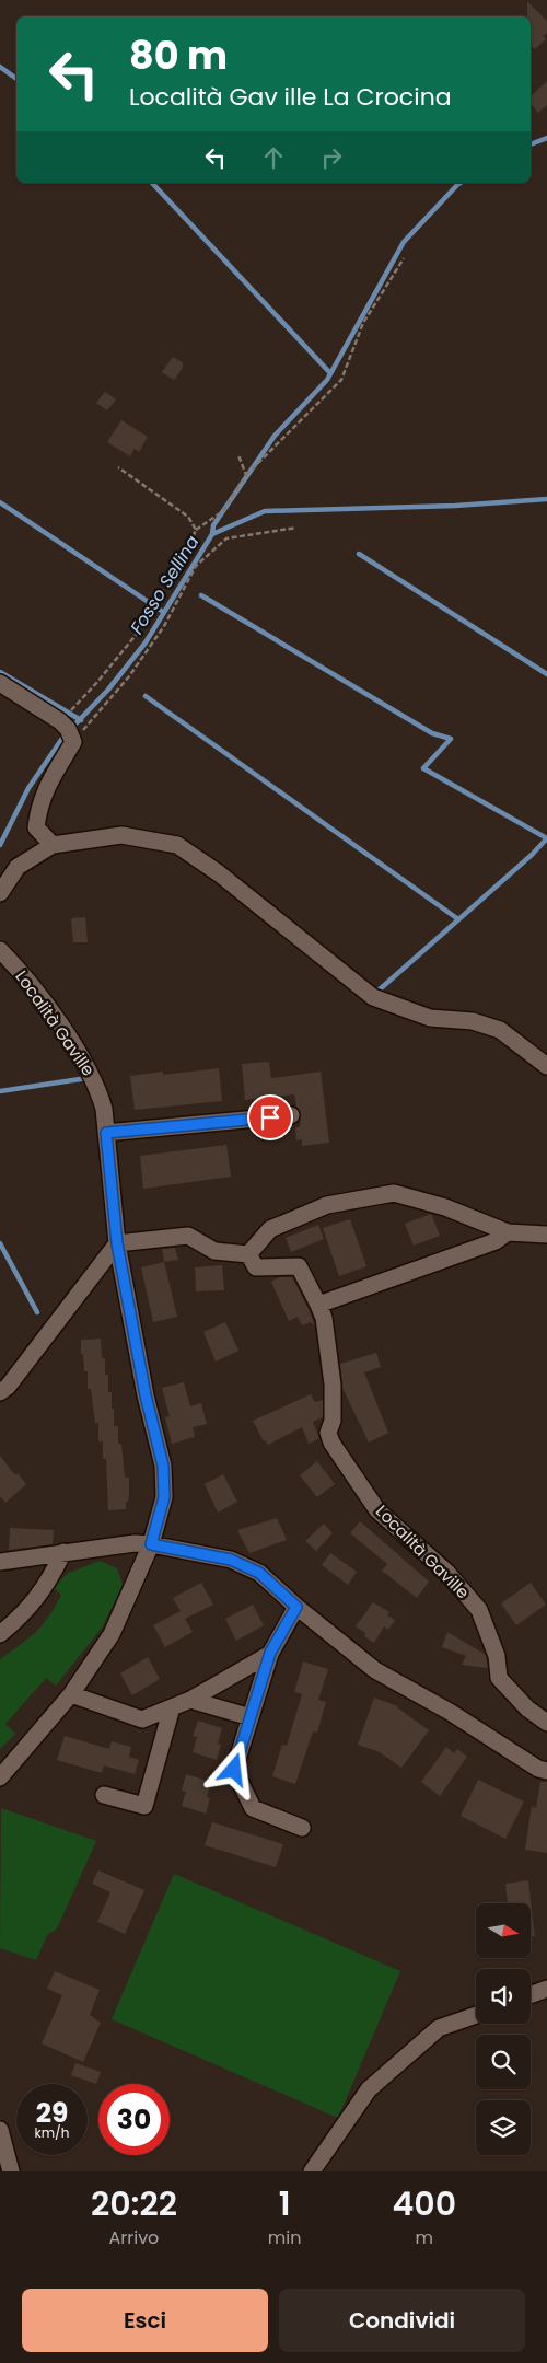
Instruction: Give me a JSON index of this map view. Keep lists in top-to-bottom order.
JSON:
{
  "streets": {
    "street": ["Località Gaville"]
  },
  "water": ["Fosso Sellina"],
  "north": "right",
  "page": {
    "turn": ["80 m", "Località Gav ille La Crocina"],
    "speed": "29 km/h",
    "limit": "30",
    "eta": [
      "20:22",
      "Arrivo",
      "1",
      "min",
      "400",
      "m"
    ],
    "buttons": ["Esci", "Condividi"]
  }
}
